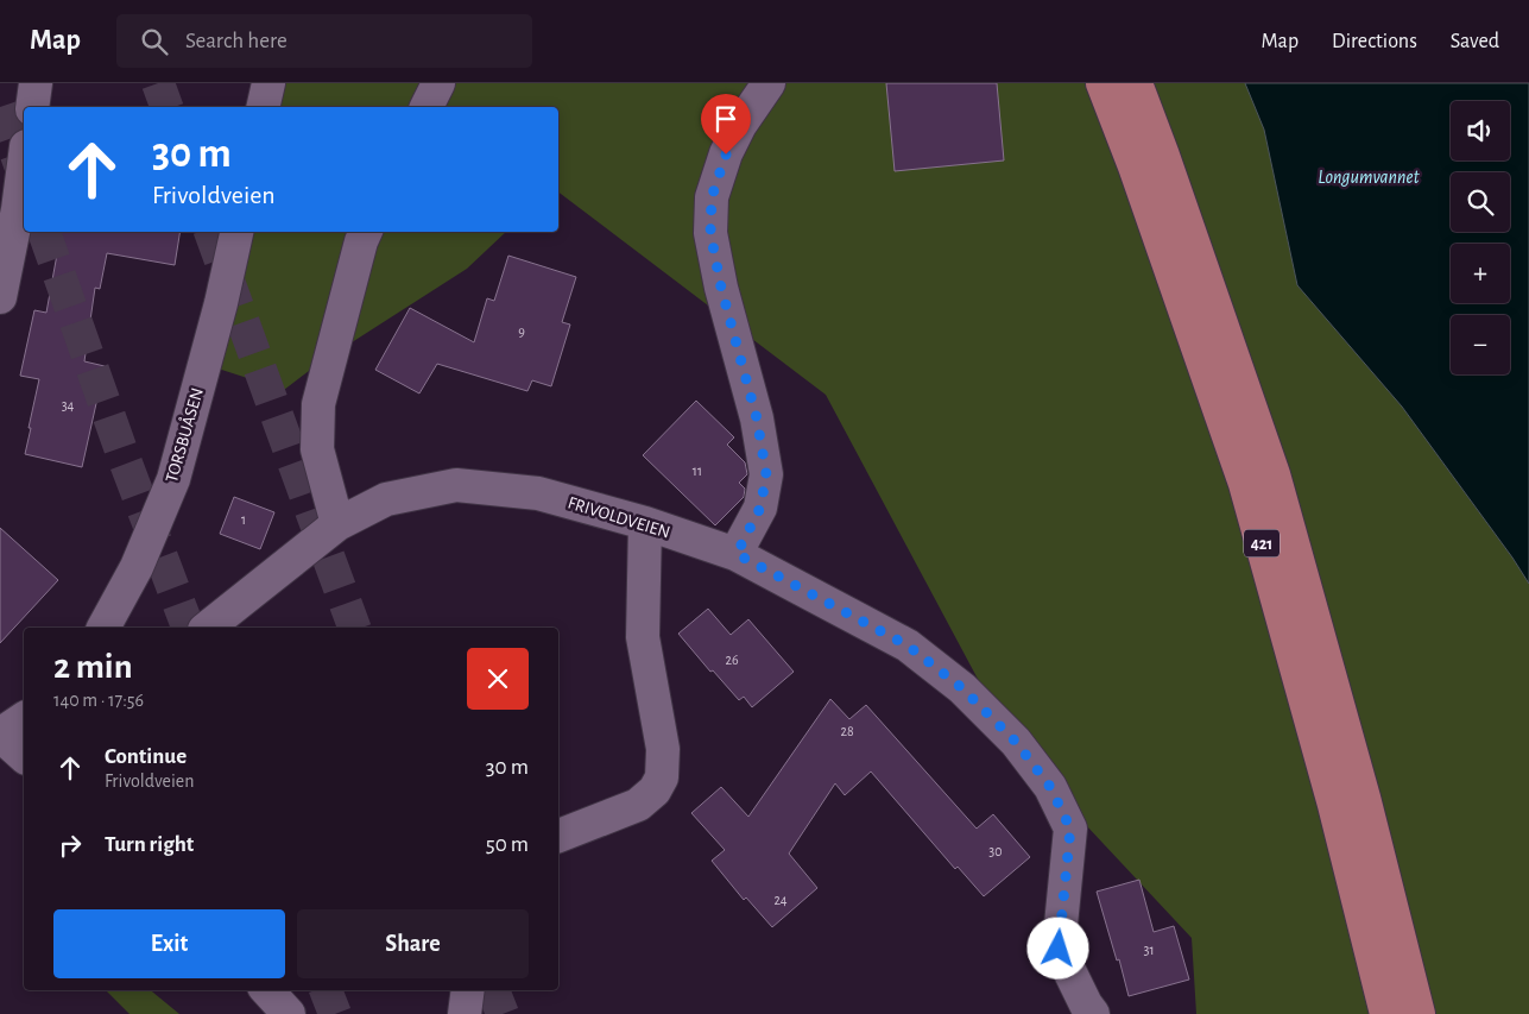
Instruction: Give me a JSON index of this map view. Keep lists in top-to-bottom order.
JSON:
{
  "streets": {
    "main road": ["421"],
    "street": ["TORSBUÅSEN", "FRIVOLDVEIEN"]
  },
  "water": ["Longumvannet"],
  "house_numbers": [
    "9",
    "34",
    "11",
    "1",
    "26",
    "28",
    "30",
    "24",
    "31"
  ],
  "page": {
    "header": "Map",
    "search": "Search here",
    "nav": ["Map", "Directions", "Saved"],
    "map_buttons": ["+", "−"],
    "turn": ["30 m", "Frivoldveien"],
    "heading": ["2 min", "140 m · 17:56"],
    "list": [
      {
        "name": "Continue",
        "note": "Frivoldveien",
        "value": "30 m"
      },
      {
        "name": "Turn right",
        "value": "50 m"
      }
    ],
    "buttons": ["Exit", "Share"]
  }
}
